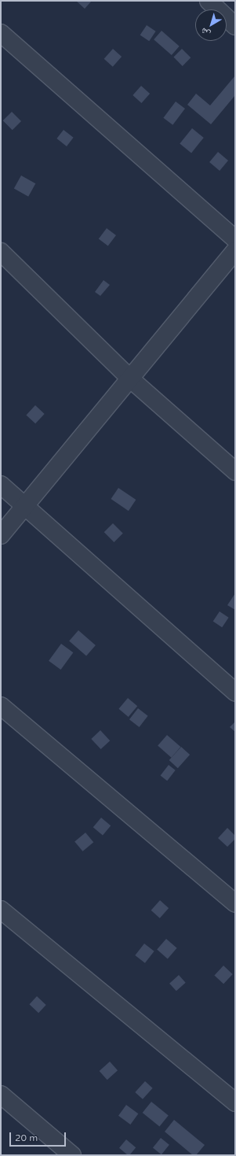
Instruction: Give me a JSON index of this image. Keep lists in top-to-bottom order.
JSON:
{
  "scale_bar": "20 m",
  "north": "bottom left"
}
